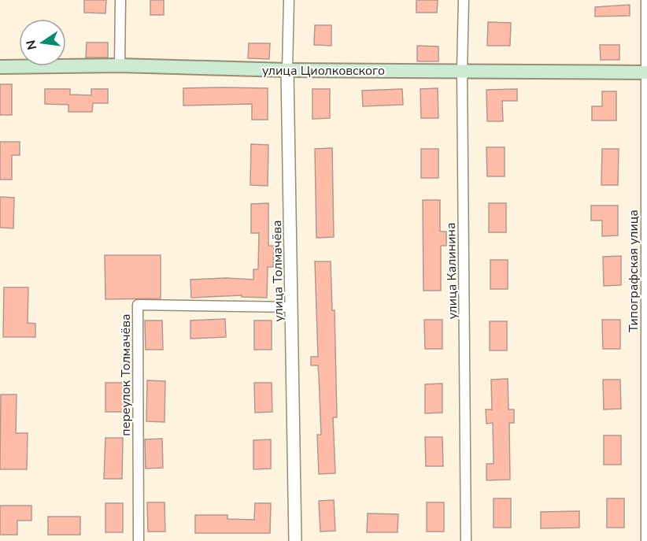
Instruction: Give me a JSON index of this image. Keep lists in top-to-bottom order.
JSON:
{
  "streets": {
    "main road": ["улица Циолковского"],
    "street": [
      "улица Толмачёва",
      "улица Калинина",
      "Типографская улица",
      "переулок Толмачёва"
    ]
  },
  "crossings": [
    ["улица Циолковского", "улица Толмачёва"],
    ["улица Циолковского", "улица Калинина"],
    ["улица Циолковского", "Типографская улица"],
    ["улица Толмачёва", "переулок Толмачёва"]
  ],
  "north": "left"
}
